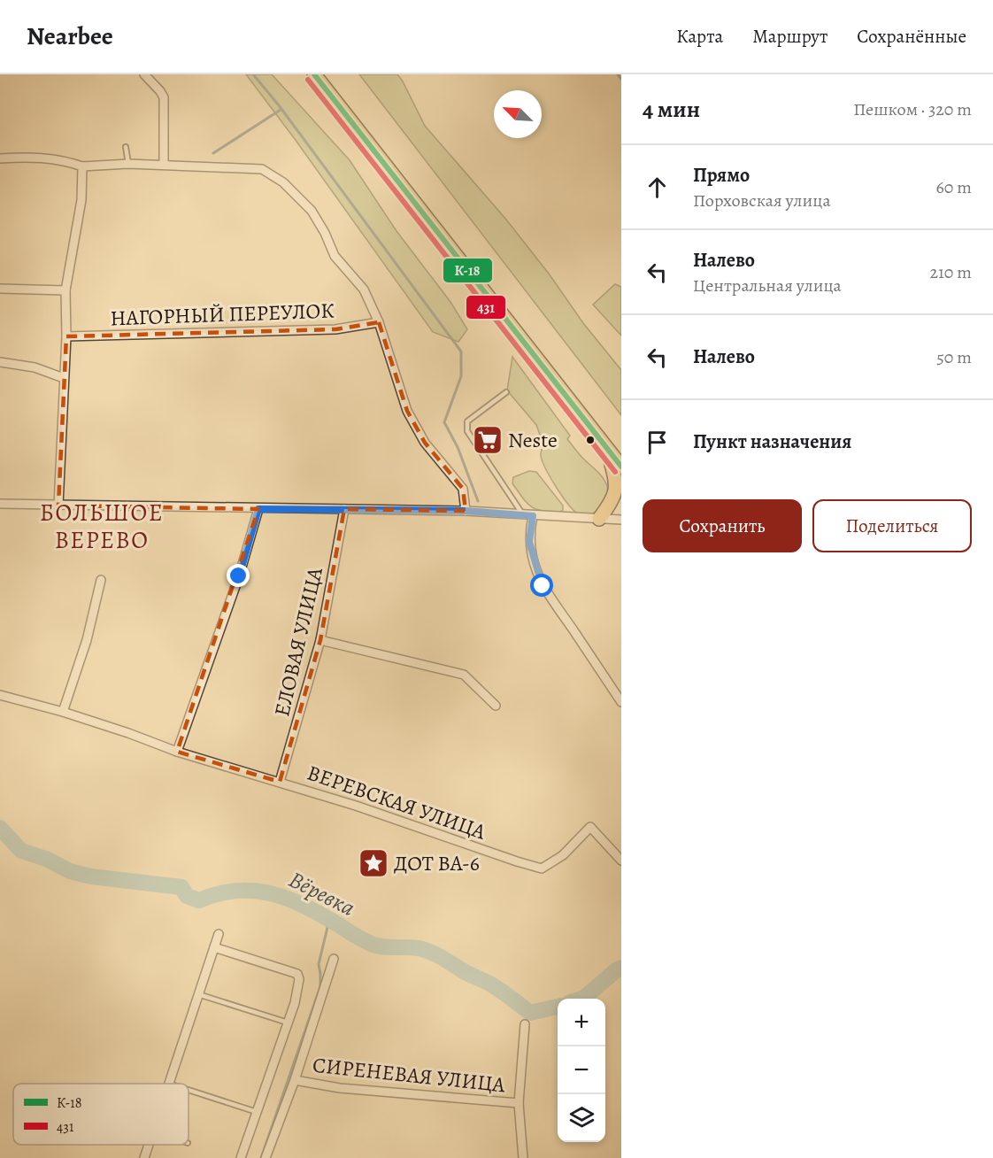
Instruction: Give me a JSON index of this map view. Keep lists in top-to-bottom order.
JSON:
{
  "streets": {
    "street": [
      "НАГОРНЫЙ ПЕРЕУЛОК",
      "ЕЛОВАЯ УЛИЦА",
      "ВЕРЕВСКАЯ УЛИЦА",
      "СИРЕНЕВАЯ УЛИЦА"
    ]
  },
  "crossings": [
    ["ЕЛОВАЯ УЛИЦА", "ВЕРЕВСКАЯ УЛИЦА"]
  ],
  "districts": ["БОЛЬШОЕ ВЕРЕВО"],
  "water": ["Вёревка"],
  "places": {
    "supermarket": ["Neste"],
    "place": ["ДОТ ВА-6"]
  },
  "lines": ["transit line К-18", "transit line 431"],
  "legend": ["К-18", "431"],
  "north": "top left",
  "page": {
    "header": "Nearbee",
    "nav": ["Карта", "Маршрут", "Сохранённые"],
    "heading": ["4 мин", "Пешком · 320 m"],
    "list": [
      ["Прямо", "Порховская улица", "60 m"],
      ["Налево", "Центральная улица", "210 m"],
      ["Налево", "50 m"],
      "Пункт назначения"
    ],
    "buttons": ["Сохранить", "Поделиться"],
    "map_buttons": ["+", "−"]
  }
}
